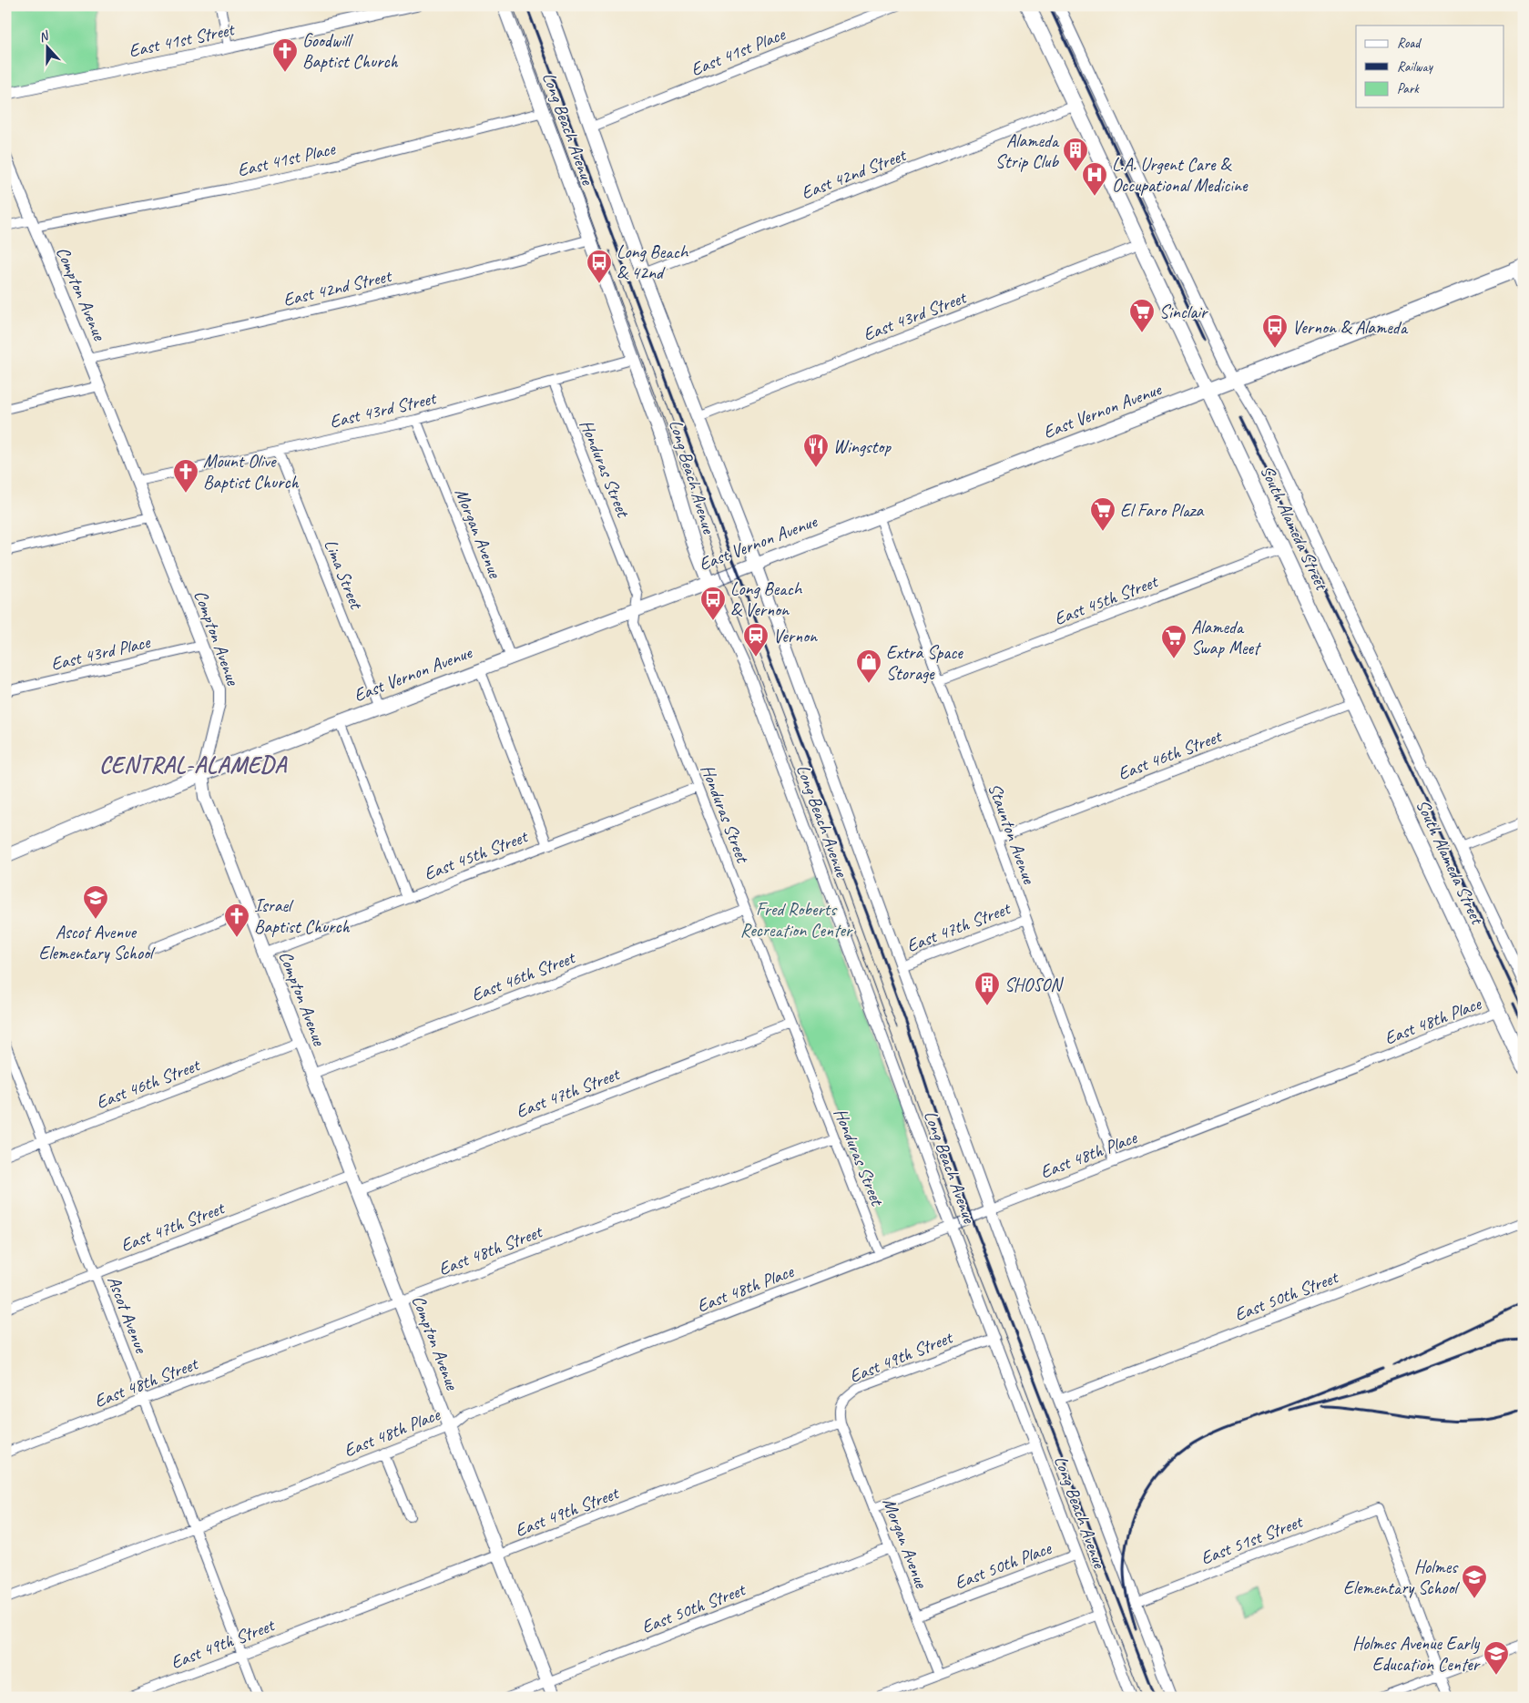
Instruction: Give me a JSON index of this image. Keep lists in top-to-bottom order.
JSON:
{
  "streets": {
    "main road": [
      "Long Beach Avenue",
      "Compton Avenue",
      "East Vernon Avenue",
      "South Alameda Street"
    ],
    "street": [
      "East 41st Street",
      "East 41st Place",
      "East 42nd Street",
      "East 43rd Street",
      "Honduras Street",
      "Morgan Avenue",
      "Lima Street",
      "East 45th Street",
      "East 43rd Place",
      "East 46th Street",
      "Staunton Avenue",
      "East 47th Street",
      "East 48th Place",
      "East 48th Street",
      "East 50th Street",
      "Ascot Avenue",
      "East 49th Street",
      "East 51st Street",
      "East 50th Place"
    ]
  },
  "crossings": [
    ["East 41st Place", "Long Beach Avenue"],
    ["East 41st Place", "Compton Avenue"],
    ["Long Beach Avenue", "East 42nd Street"],
    ["Long Beach Avenue", "East 43rd Street"],
    ["Long Beach Avenue", "East Vernon Avenue"],
    ["Long Beach Avenue", "East 47th Street"],
    ["Long Beach Avenue", "East 48th Place"],
    ["Long Beach Avenue", "East 50th Street"],
    ["Long Beach Avenue", "East 49th Street"],
    ["Long Beach Avenue", "East 51st Street"],
    ["Long Beach Avenue", "East 50th Place"],
    ["East 42nd Street", "Compton Avenue"],
    ["East 42nd Street", "South Alameda Street"],
    ["Compton Avenue", "East 43rd Street"],
    ["Compton Avenue", "East Vernon Avenue"],
    ["Compton Avenue", "East 45th Street"],
    ["Compton Avenue", "East 43rd Place"],
    ["Compton Avenue", "East 46th Street"],
    ["Compton Avenue", "East 47th Street"],
    ["Compton Avenue", "East 48th Place"],
    ["Compton Avenue", "East 48th Street"],
    ["Compton Avenue", "East 50th Street"],
    ["Compton Avenue", "East 49th Street"],
    ["East 43rd Street", "Honduras Street"],
    ["East 43rd Street", "South Alameda Street"],
    ["East 43rd Street", "Morgan Avenue"],
    ["East 43rd Street", "Lima Street"],
    ["East Vernon Avenue", "Honduras Street"],
    ["East Vernon Avenue", "South Alameda Street"],
    ["East Vernon Avenue", "Morgan Avenue"],
    ["East Vernon Avenue", "Lima Street"],
    ["East Vernon Avenue", "Staunton Avenue"],
    ["Honduras Street", "East 45th Street"],
    ["Honduras Street", "East 46th Street"],
    ["Honduras Street", "East 47th Street"],
    ["Honduras Street", "East 48th Place"],
    ["Honduras Street", "East 48th Street"],
    ["South Alameda Street", "East 45th Street"],
    ["South Alameda Street", "East 46th Street"],
    ["South Alameda Street", "East 48th Place"],
    ["Morgan Avenue", "East 50th Street"],
    ["Morgan Avenue", "East 49th Street"],
    ["Morgan Avenue", "East 50th Place"],
    ["East 45th Street", "Staunton Avenue"],
    ["East 46th Street", "Staunton Avenue"],
    ["East 46th Street", "Ascot Avenue"],
    ["Staunton Avenue", "East 47th Street"],
    ["Staunton Avenue", "East 48th Place"],
    ["East 47th Street", "Ascot Avenue"],
    ["East 48th Place", "Ascot Avenue"],
    ["East 48th Street", "Ascot Avenue"],
    ["Ascot Avenue", "East 49th Street"]
  ],
  "districts": ["CENTRAL-ALAMEDA"],
  "parks": ["Fred Roberts Recreation Center"],
  "places": {
    "church": ["Goodwill Baptist Church", "Mount Olive Baptist Church", "Israel Baptist Church"],
    "building": ["Alameda Strip Club", "SHOSON"],
    "hospital": ["L.A. Urgent Care & Occupational Medicine"],
    "bus stop": ["Long Beach & 42nd", "Vernon & Alameda", "Long Beach & Vernon"],
    "supermarket": ["Sinclair", "El Faro Plaza", "Alameda Swap Meet"],
    "restaurant": ["Wingstop"],
    "station": ["Vernon"],
    "shop": ["Extra Space Storage"],
    "school or university": ["Ascot Avenue Elementary School", "Holmes Elementary School", "Holmes Avenue Early Education Center"]
  },
  "legend": ["Road", "Railway", "Park"],
  "north": "top"
}
